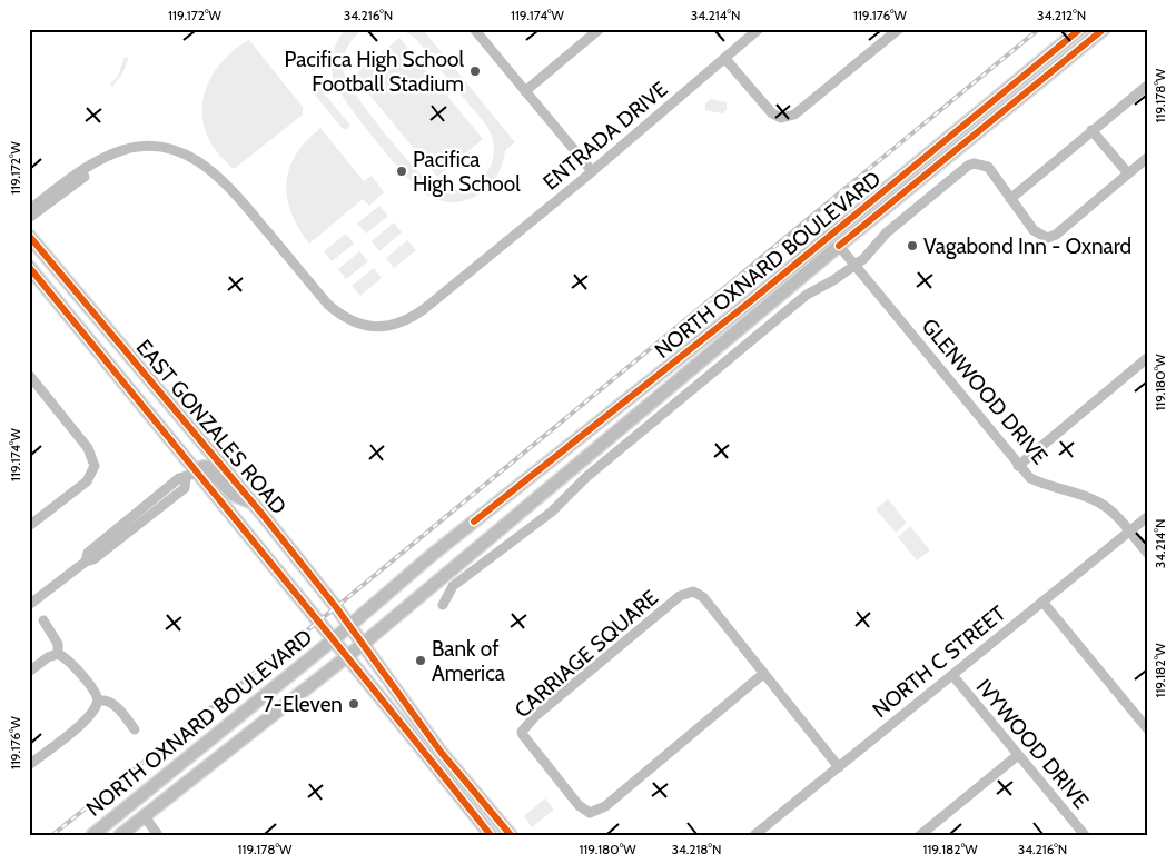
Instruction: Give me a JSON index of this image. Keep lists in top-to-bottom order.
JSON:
{
  "streets": {
    "main road": ["NORTH OXNARD BOULEVARD", "EAST GONZALES ROAD"],
    "street": [
      "ENTRADA DRIVE",
      "GLENWOOD DRIVE",
      "CARRIAGE SQUARE",
      "NORTH C STREET",
      "IVYWOOD DRIVE"
    ]
  },
  "crossings": [
    ["NORTH OXNARD BOULEVARD", "GLENWOOD DRIVE"],
    ["NORTH OXNARD BOULEVARD", "EAST GONZALES ROAD"],
    ["GLENWOOD DRIVE", "NORTH C STREET"],
    ["CARRIAGE SQUARE", "NORTH C STREET"],
    ["NORTH C STREET", "IVYWOOD DRIVE"]
  ],
  "places": [
    "Pacifica High School Football Stadium",
    "Pacifica High School",
    "Vagabond Inn - Oxnard",
    "Bank of America",
    "7-Eleven"
  ],
  "coordinates": [
    "119.172°W",
    "34.216°N",
    "119.174°W",
    "34.214°N",
    "119.176°W",
    "34.212°N",
    "119.178°W",
    "119.180°W",
    "119.182°W",
    "34.218°N"
  ]
}
